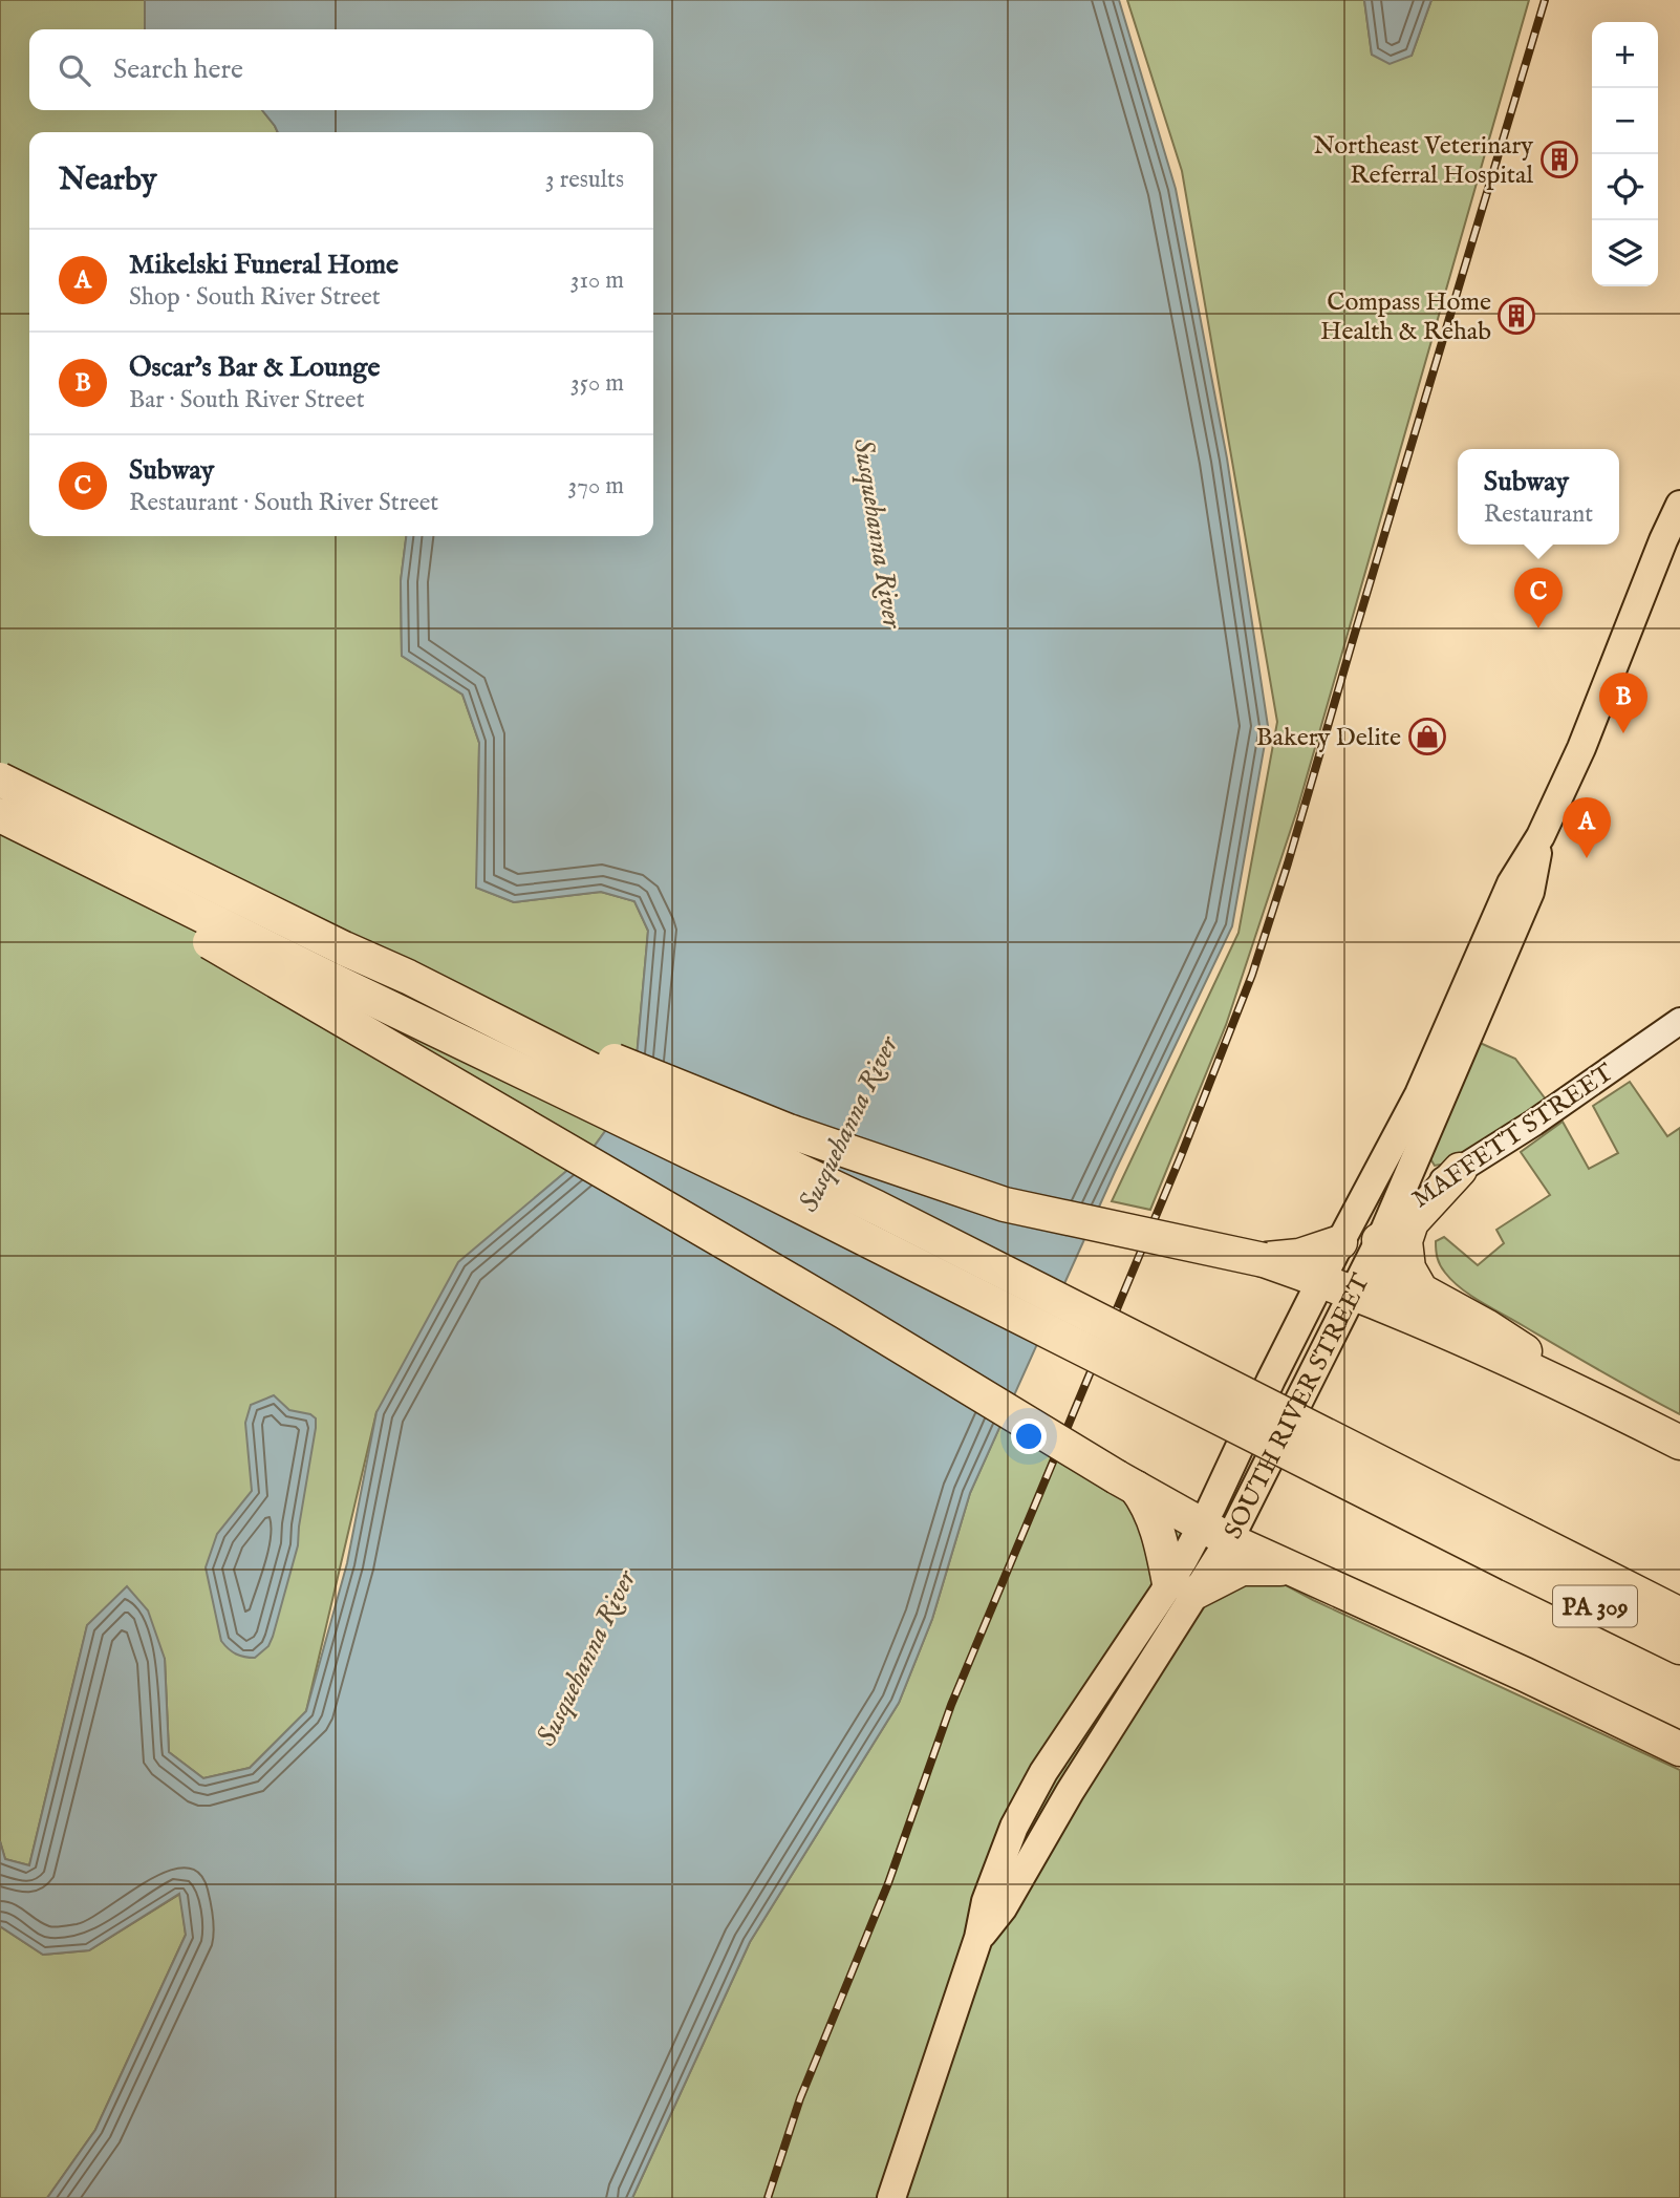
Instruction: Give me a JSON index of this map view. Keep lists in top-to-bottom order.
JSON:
{
  "streets": {
    "highway": ["PA 309"],
    "main road": ["MAFFETT STREET", "SOUTH RIVER STREET"]
  },
  "crossings": [
    ["MAFFETT STREET", "SOUTH RIVER STREET"]
  ],
  "water": ["Susquehanna River"],
  "places": {
    "building": ["Northeast Veterinary Referral Hospital", "Compass Home Health & Rehab"],
    "shop": ["Bakery Delite"]
  },
  "page": {
    "map_buttons": ["+", "−"],
    "search": "Search here",
    "heading": ["Nearby", "3 results"],
    "list": [
      {
        "mark": "A",
        "name": "Mikelski Funeral Home",
        "note": "Shop · South River Street",
        "value": "310 m"
      },
      {
        "mark": "B",
        "name": "Oscar's Bar & Lounge",
        "note": "Bar · South River Street",
        "value": "350 m"
      },
      {
        "mark": "C",
        "name": "Subway",
        "note": "Restaurant · South River Street",
        "value": "370 m"
      }
    ],
    "popup": ["Subway", "Restaurant"],
    "pins": ["C", "B", "A"]
  }
}
